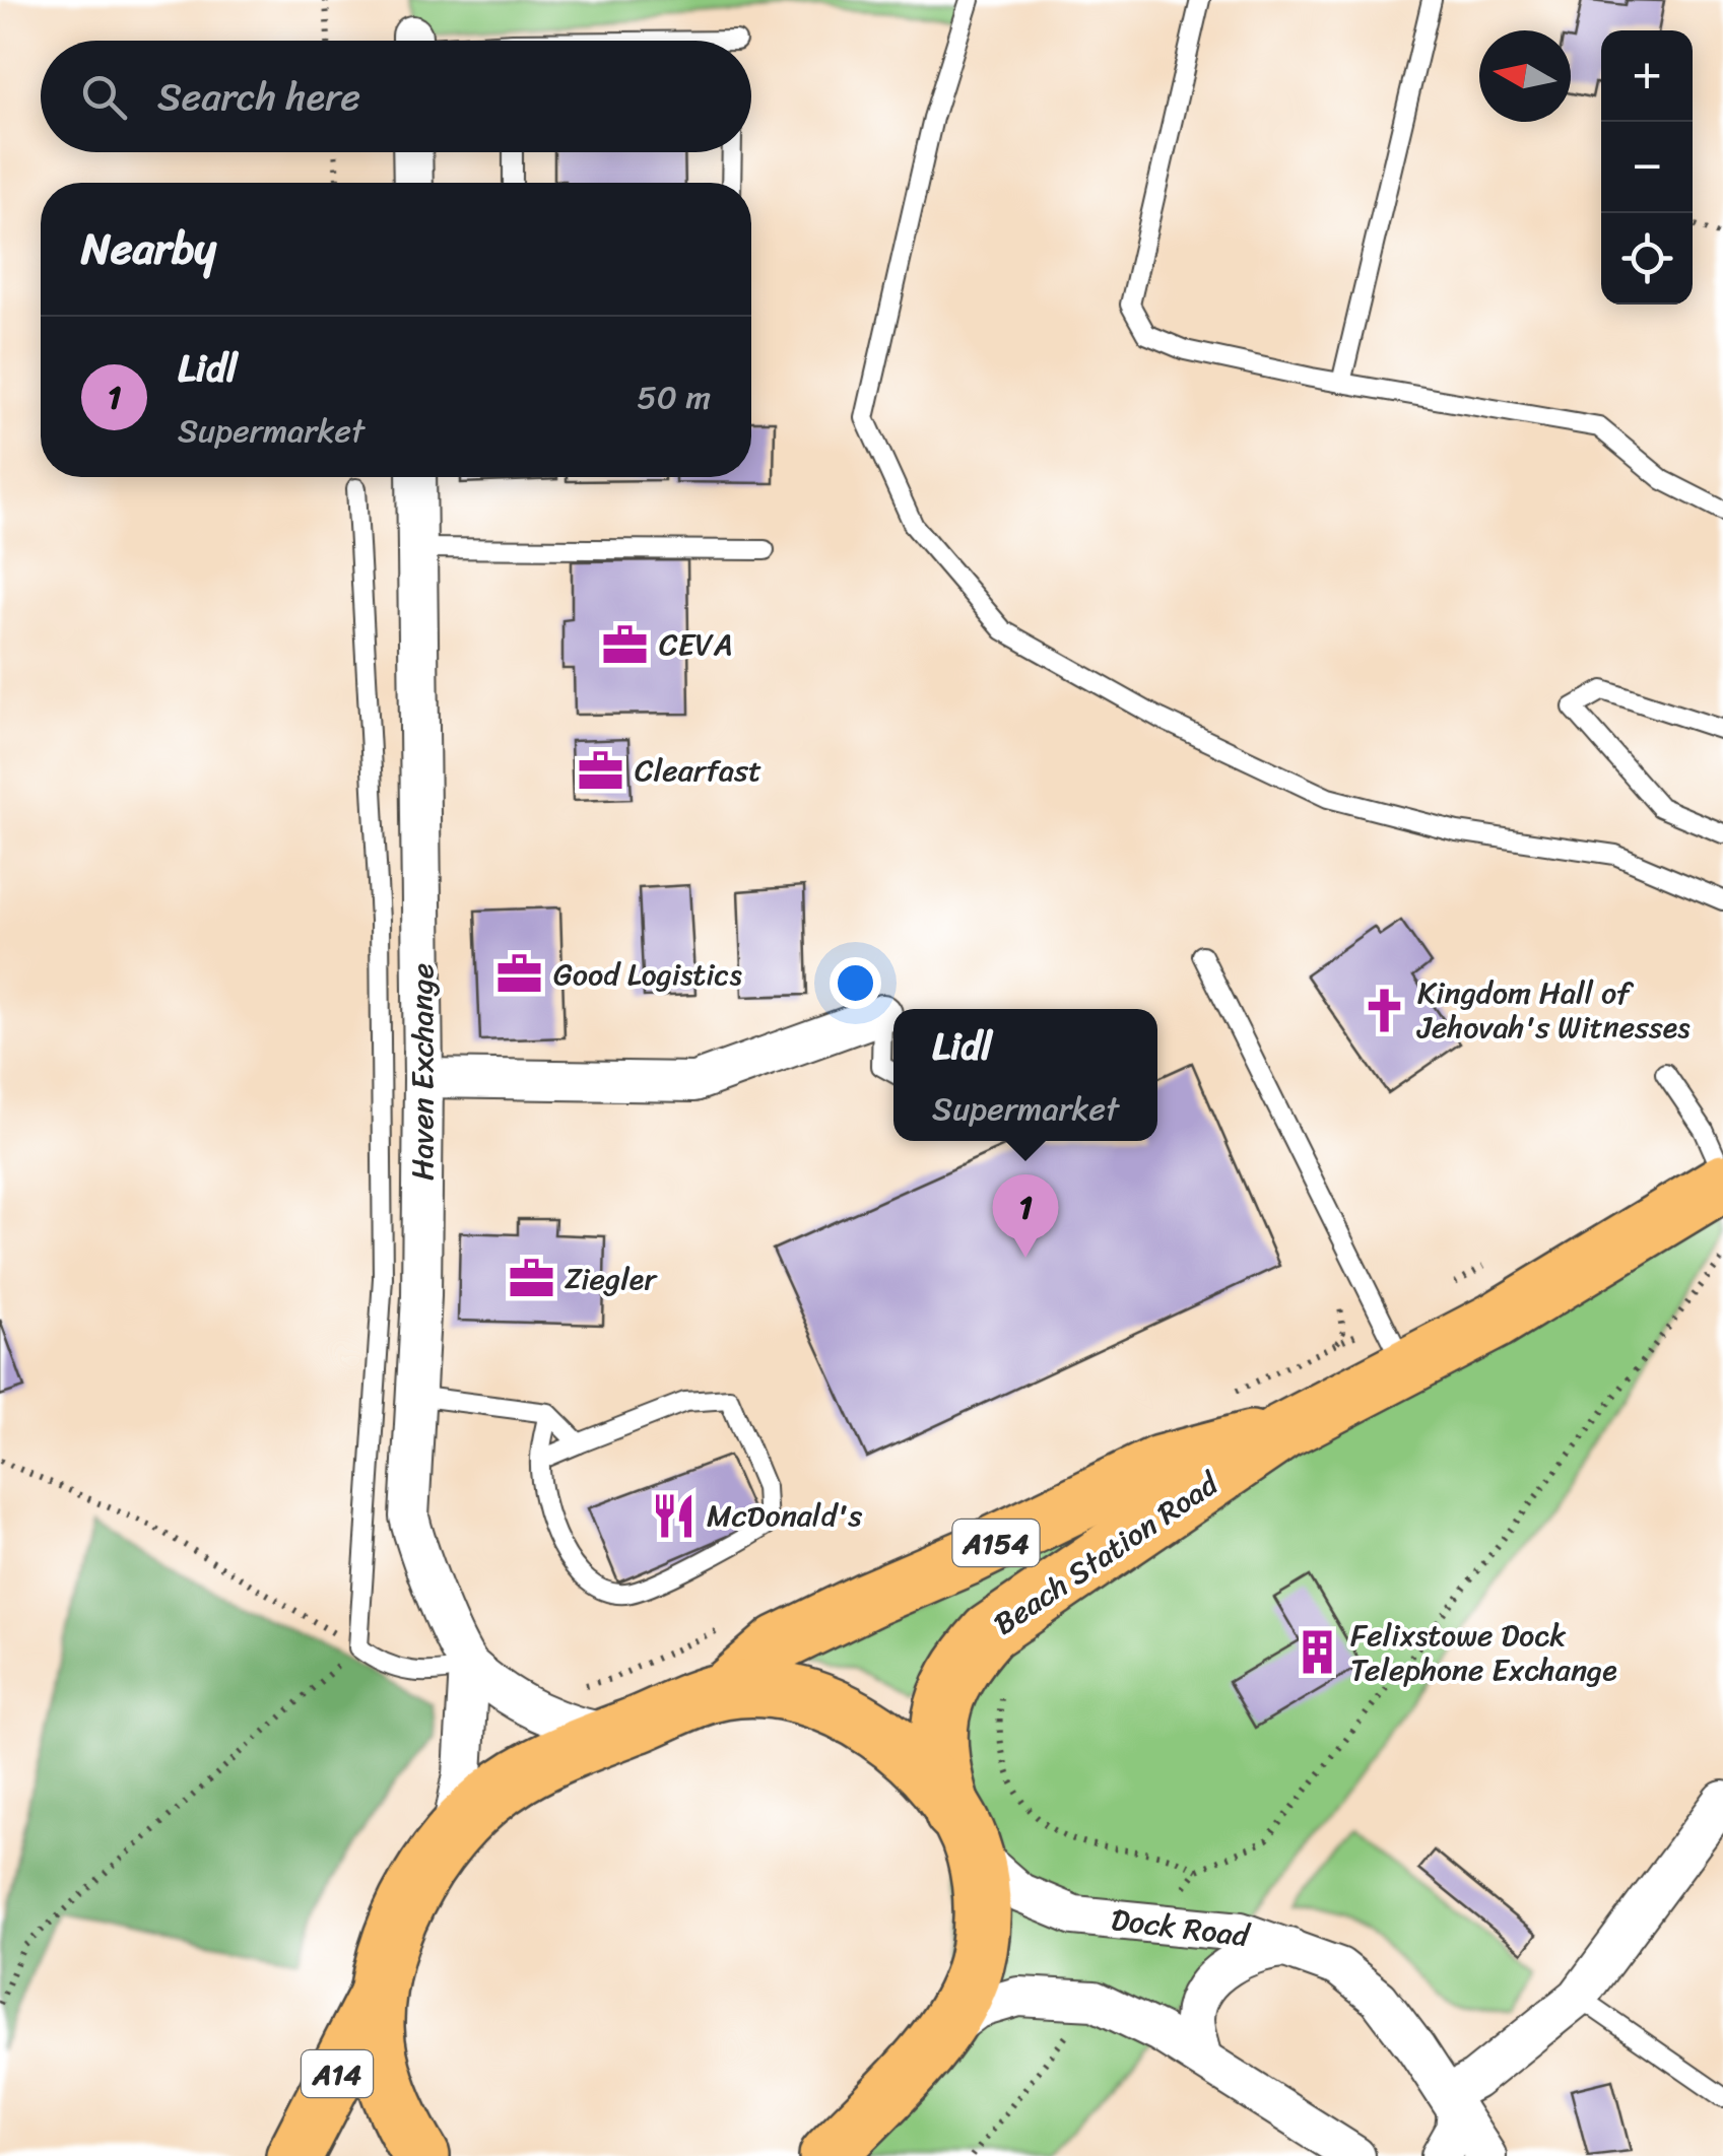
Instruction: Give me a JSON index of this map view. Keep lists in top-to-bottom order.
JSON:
{
  "streets": {
    "main road": ["A154", "Beach Station Road", "A14"],
    "street": ["Haven Exchange", "Dock Road"]
  },
  "crossings": [
    ["Beach Station Road", "Dock Road"]
  ],
  "places": {
    "office": [
      "CEVA",
      "Clearfast",
      "Good Logistics",
      "Ziegler"
    ],
    "church": ["Kingdom Hall of Jehovah's Witnesses"],
    "restaurant": ["McDonald's"],
    "building": ["Felixstowe Dock Telephone Exchange"]
  },
  "north": "left",
  "page": {
    "map_buttons": ["+", "−"],
    "search": "Search here",
    "heading": "Nearby",
    "list": [
      {
        "mark": "1",
        "name": "Lidl",
        "note": "Supermarket",
        "value": "50 m"
      }
    ],
    "popup": ["Lidl", "Supermarket"],
    "pins": "1"
  }
}
